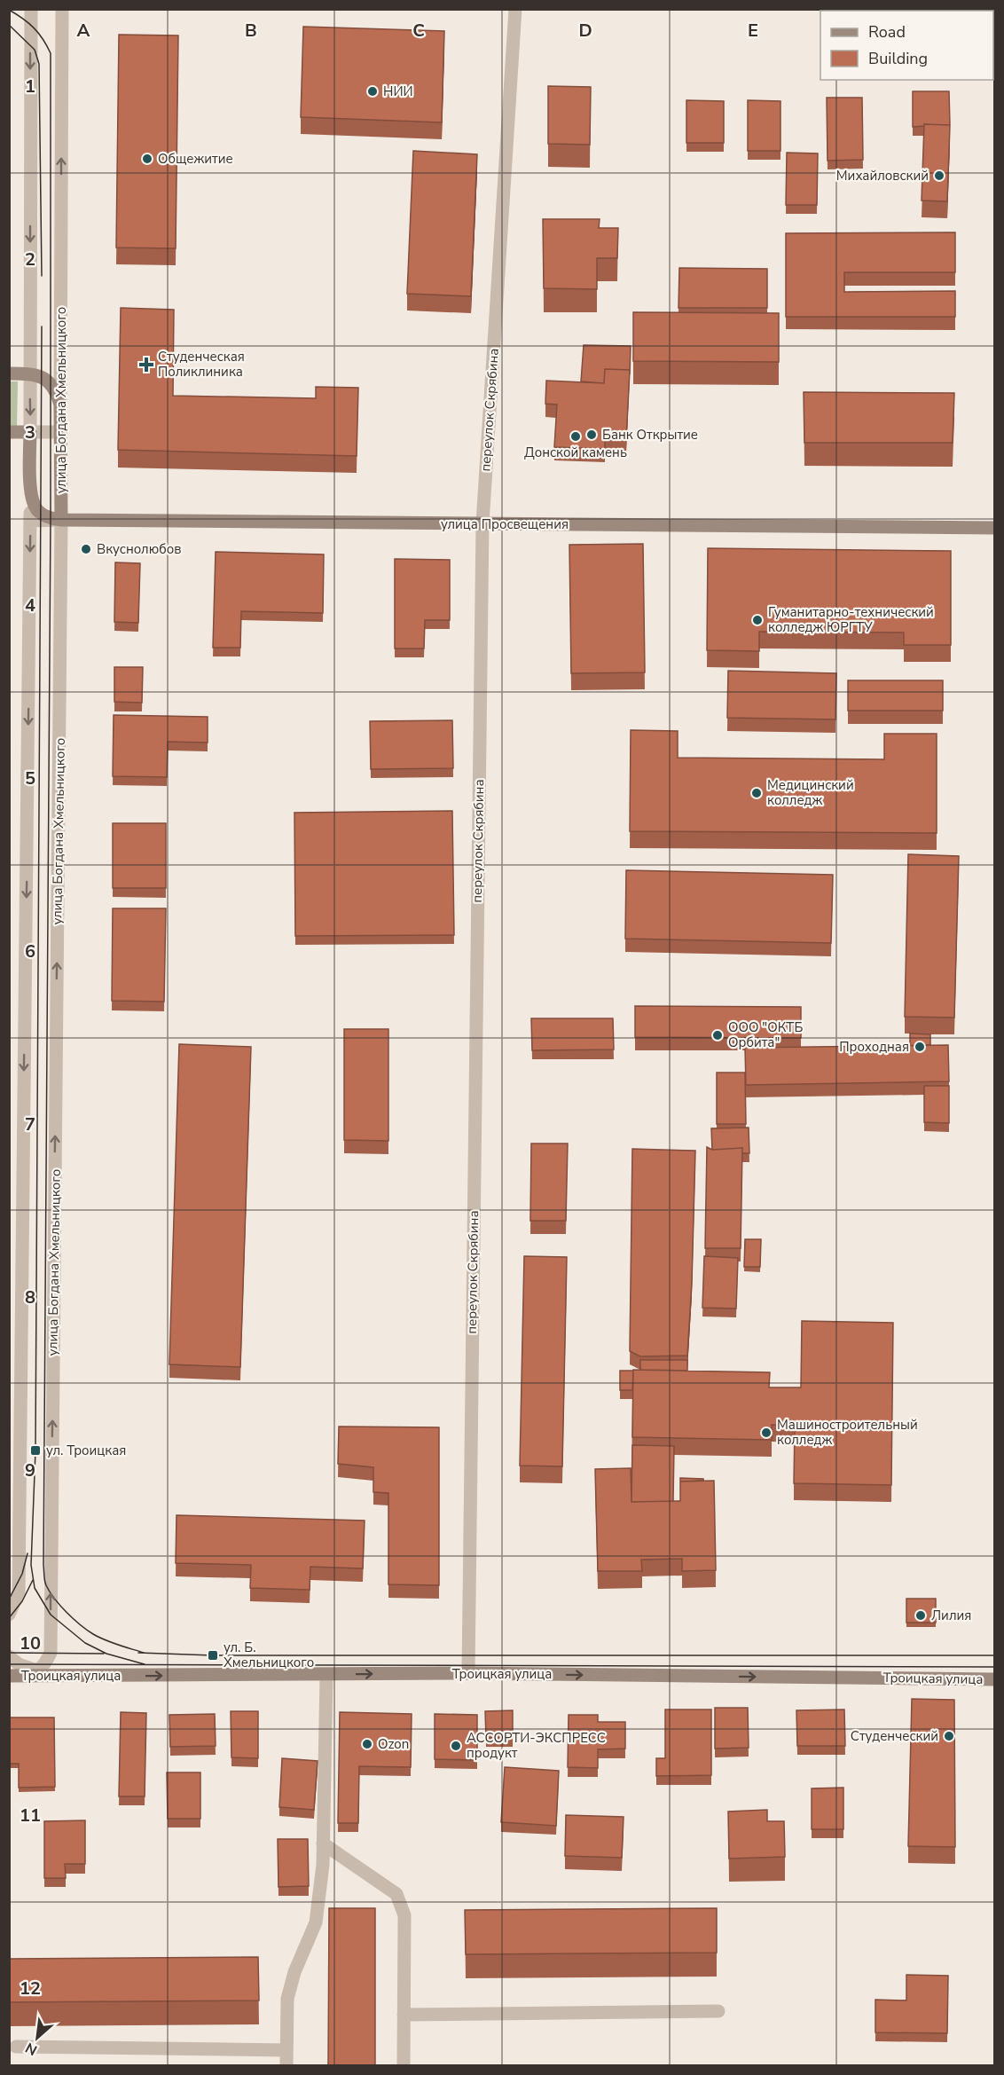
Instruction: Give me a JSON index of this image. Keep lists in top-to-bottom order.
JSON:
{
  "streets": {
    "street": [
      "улица Богдана Хмельницкого",
      "переулок Скрябина",
      "улица Просвещения",
      "Троицкая улица"
    ]
  },
  "crossings": [
    ["улица Богдана Хмельницкого", "улица Просвещения"],
    ["переулок Скрябина", "улица Просвещения"],
    ["переулок Скрябина", "Троицкая улица"]
  ],
  "one_way": ["Троицкая улица"],
  "places": {
    "other": [
      "НИИ",
      "Общежитие",
      "Михайловский",
      "Банк Открытие",
      "Донской камень",
      "Вкуснолюбов",
      "Гуманитарно-технический колледж ЮРГТУ",
      "Медицинский колледж",
      "ООО \"ОКТБ Орбита\"",
      "Проходная",
      "Машиностроительный колледж",
      "Лилия",
      "Студенческий",
      "Ozon",
      "АССОРТИ-ЭКСПРЕСС продукт"
    ],
    "health": ["Студенческая Поликлиника"],
    "transit": ["ул. Троицкая", "ул. Б. Хмельницкого"]
  },
  "legend": ["Road", "Building"],
  "north": "bottom left",
  "grid": {
    "columns": [
      "A",
      "B",
      "C",
      "D",
      "E"
    ],
    "rows": [
      "1",
      "2",
      "3",
      "4",
      "5",
      "6",
      "7",
      "8",
      "9",
      "10",
      "11",
      "12"
    ]
  }
}
